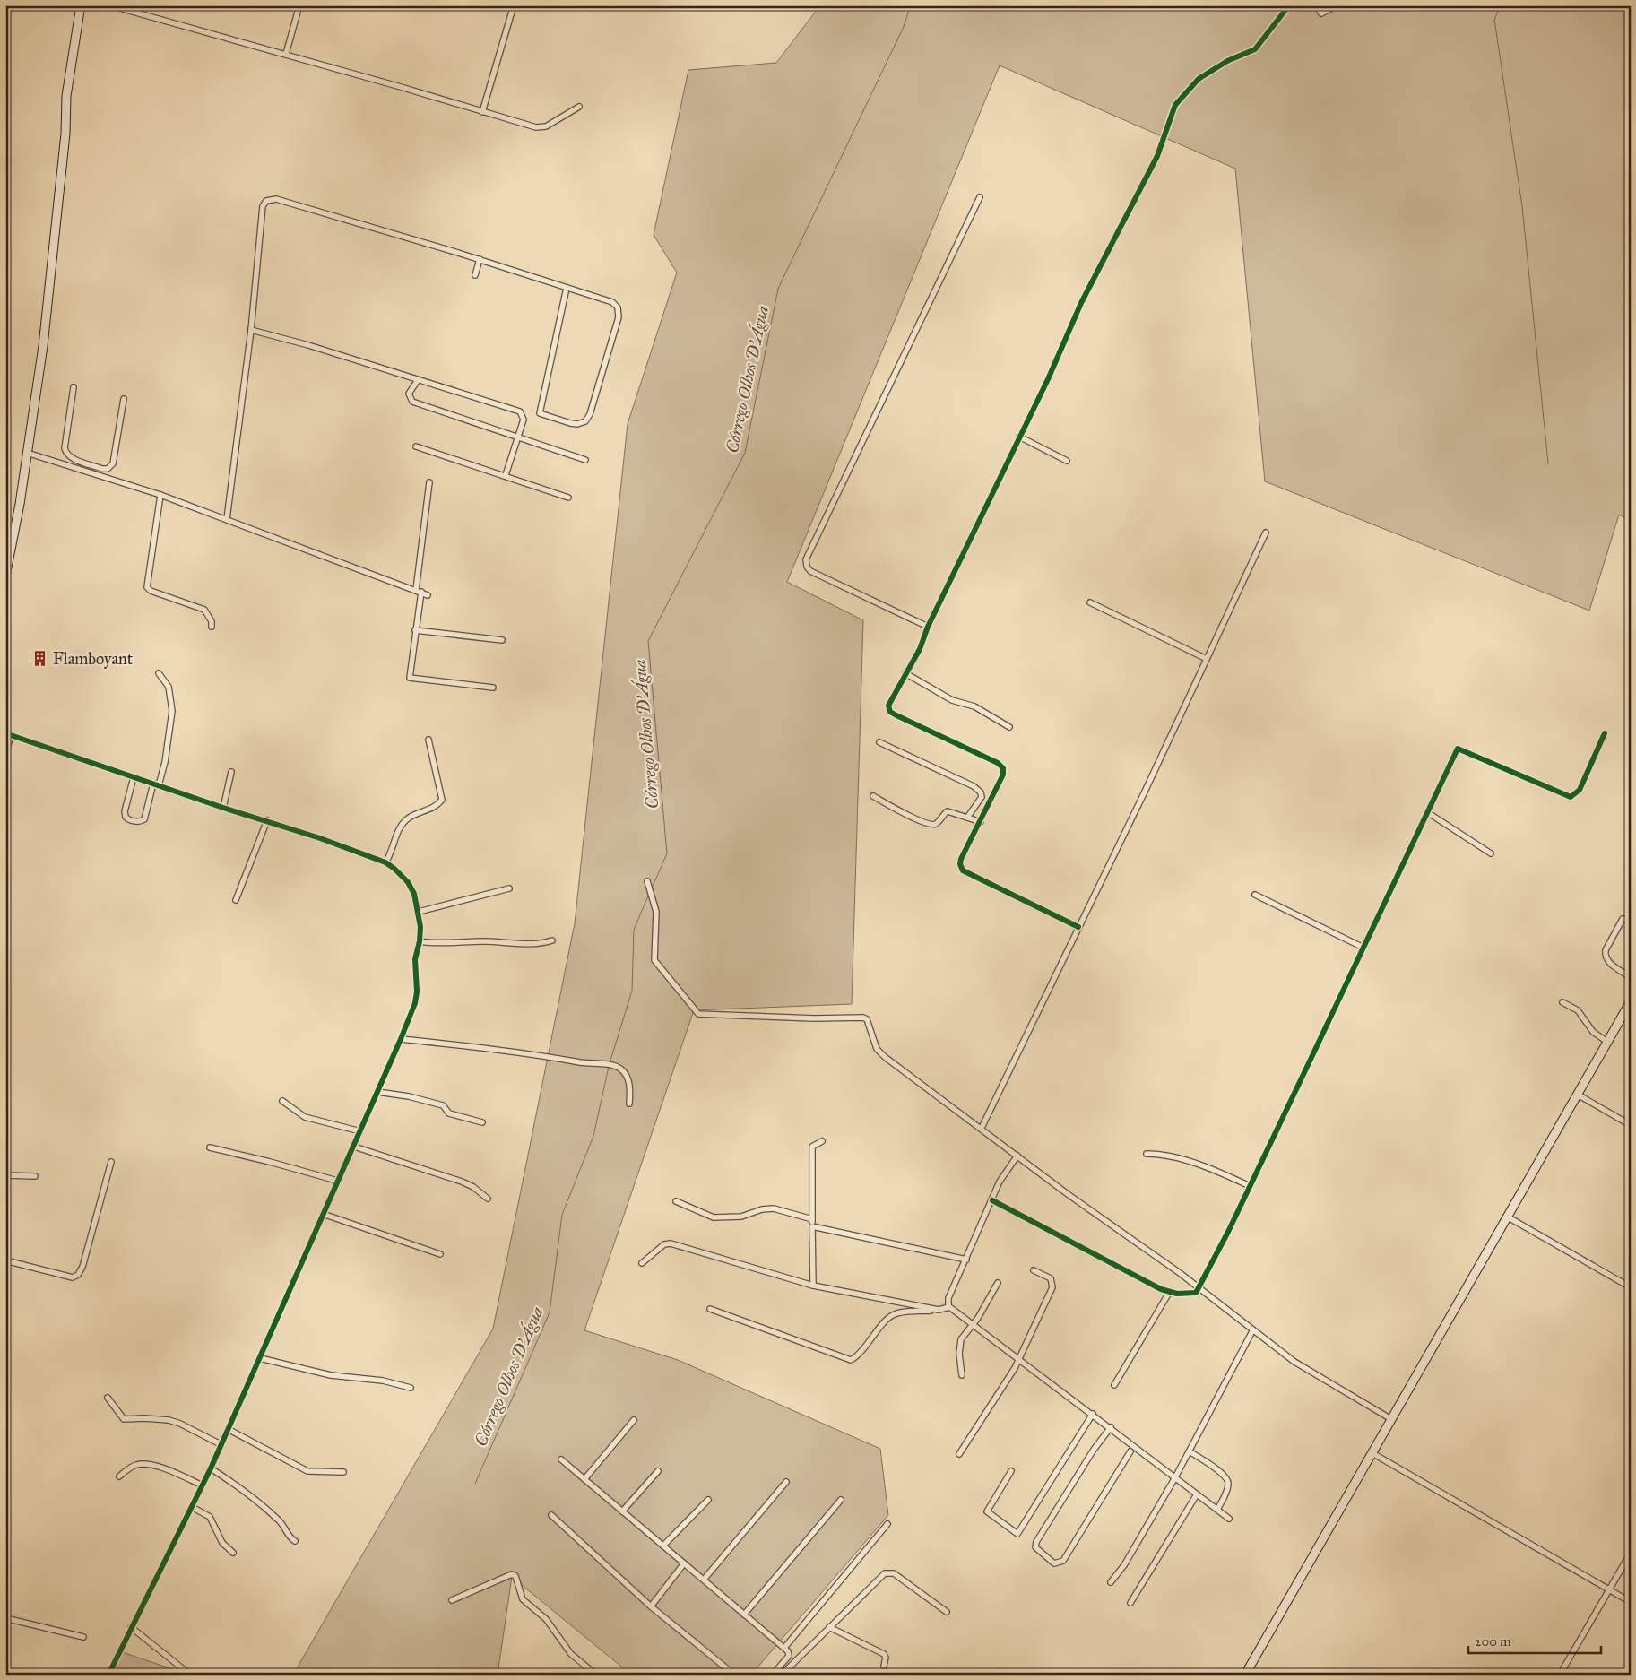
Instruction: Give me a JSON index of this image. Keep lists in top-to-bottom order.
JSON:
{
  "water": ["Córrego Olhos D'Água"],
  "places": {
    "building": ["Flamboyant"]
  },
  "scale_bar": "200 m"
}
